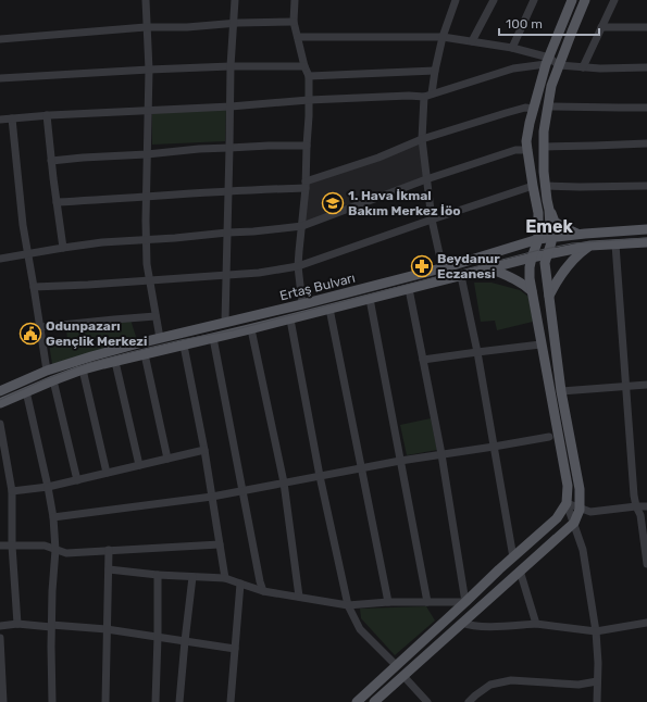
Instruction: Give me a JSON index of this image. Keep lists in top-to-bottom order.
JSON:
{
  "streets": {
    "main road": ["Ertaş Bulvarı"]
  },
  "districts": ["Emek"],
  "places": {
    "school or university": ["1. Hava İkmal Bakım Merkez İöo"],
    "pharmacy": ["Beydanur Eczanesi"],
    "public building": ["Odunpazarı Gençlik Merkezi"]
  },
  "scale_bar": "100 m"
}
